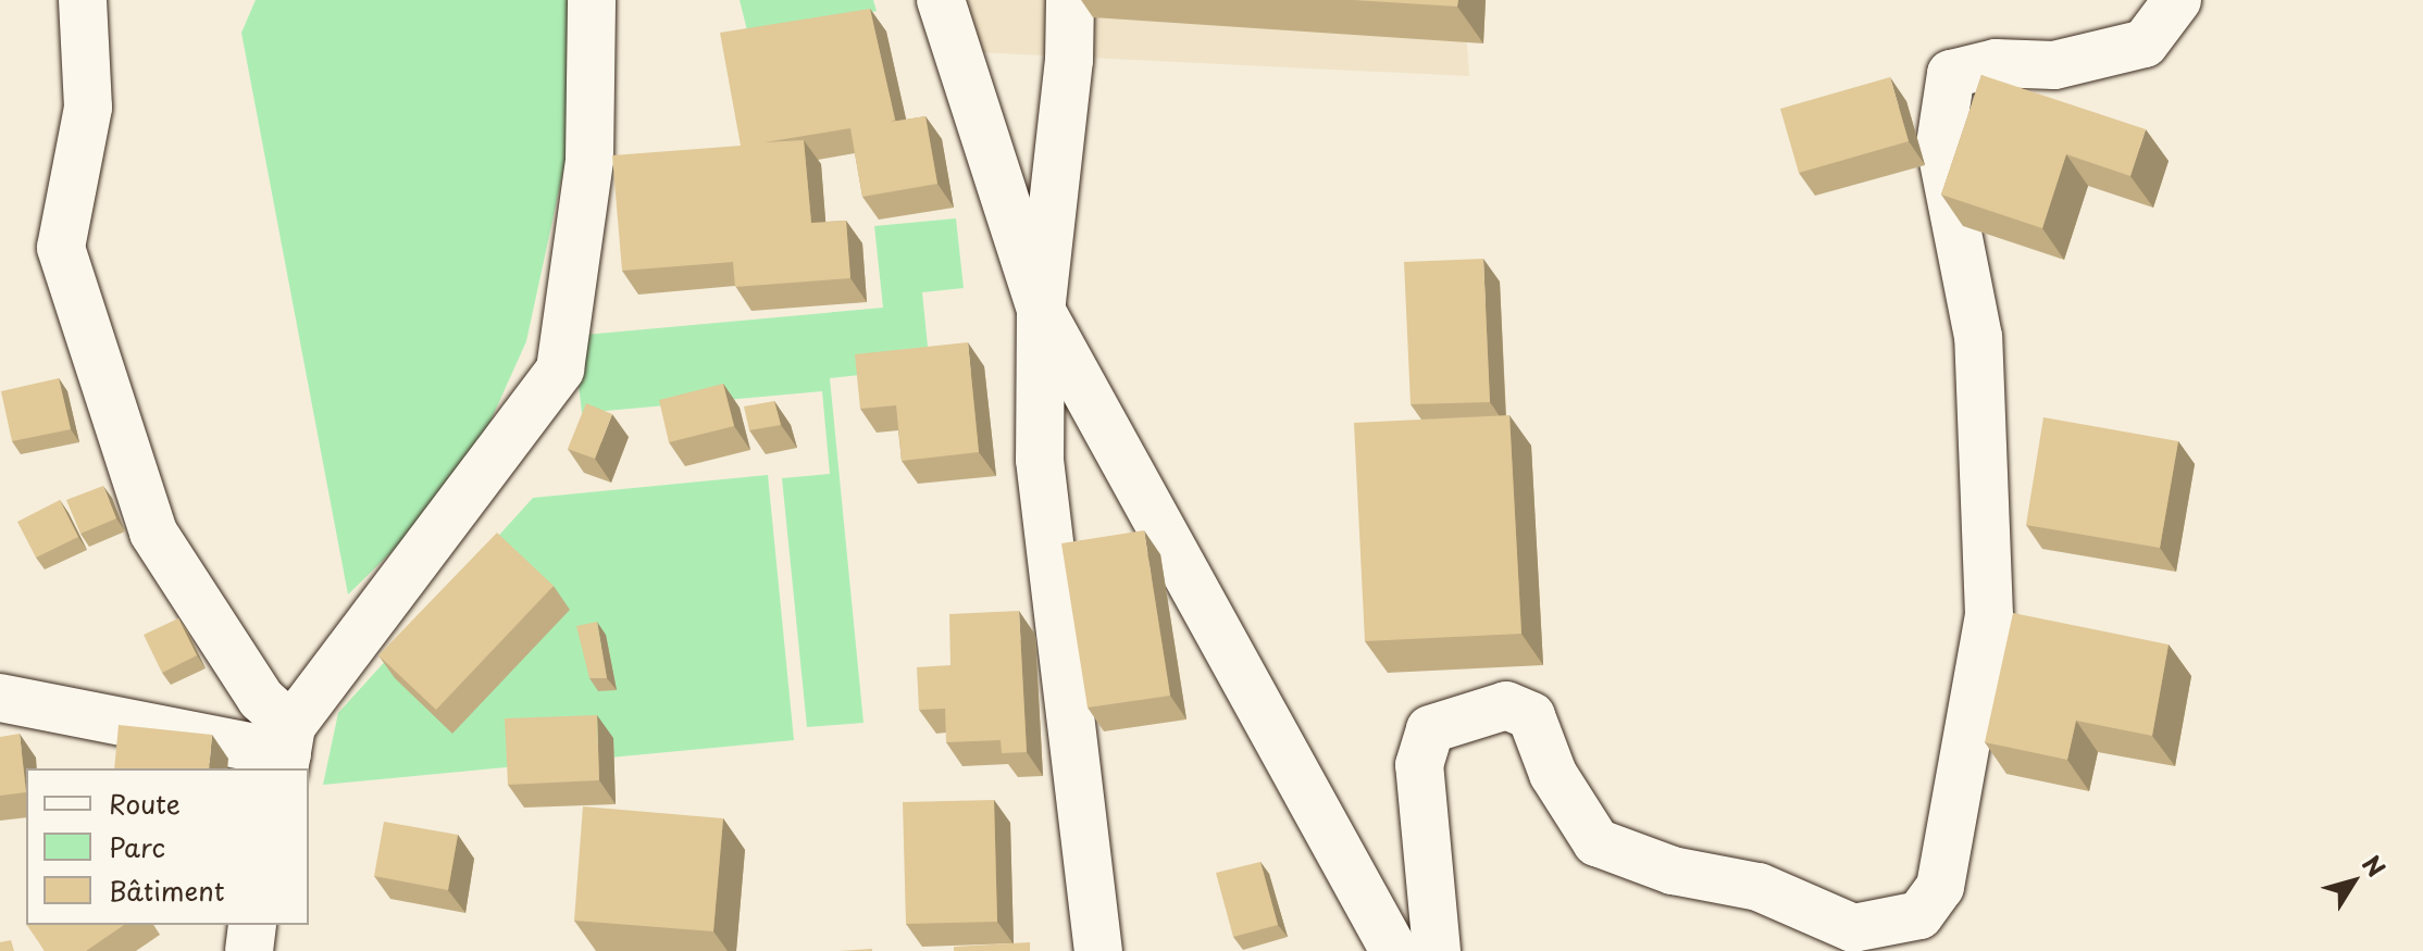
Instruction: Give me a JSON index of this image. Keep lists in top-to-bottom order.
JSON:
{
  "legend": ["Route", "Parc", "Bâtiment"],
  "north": "top right"
}
